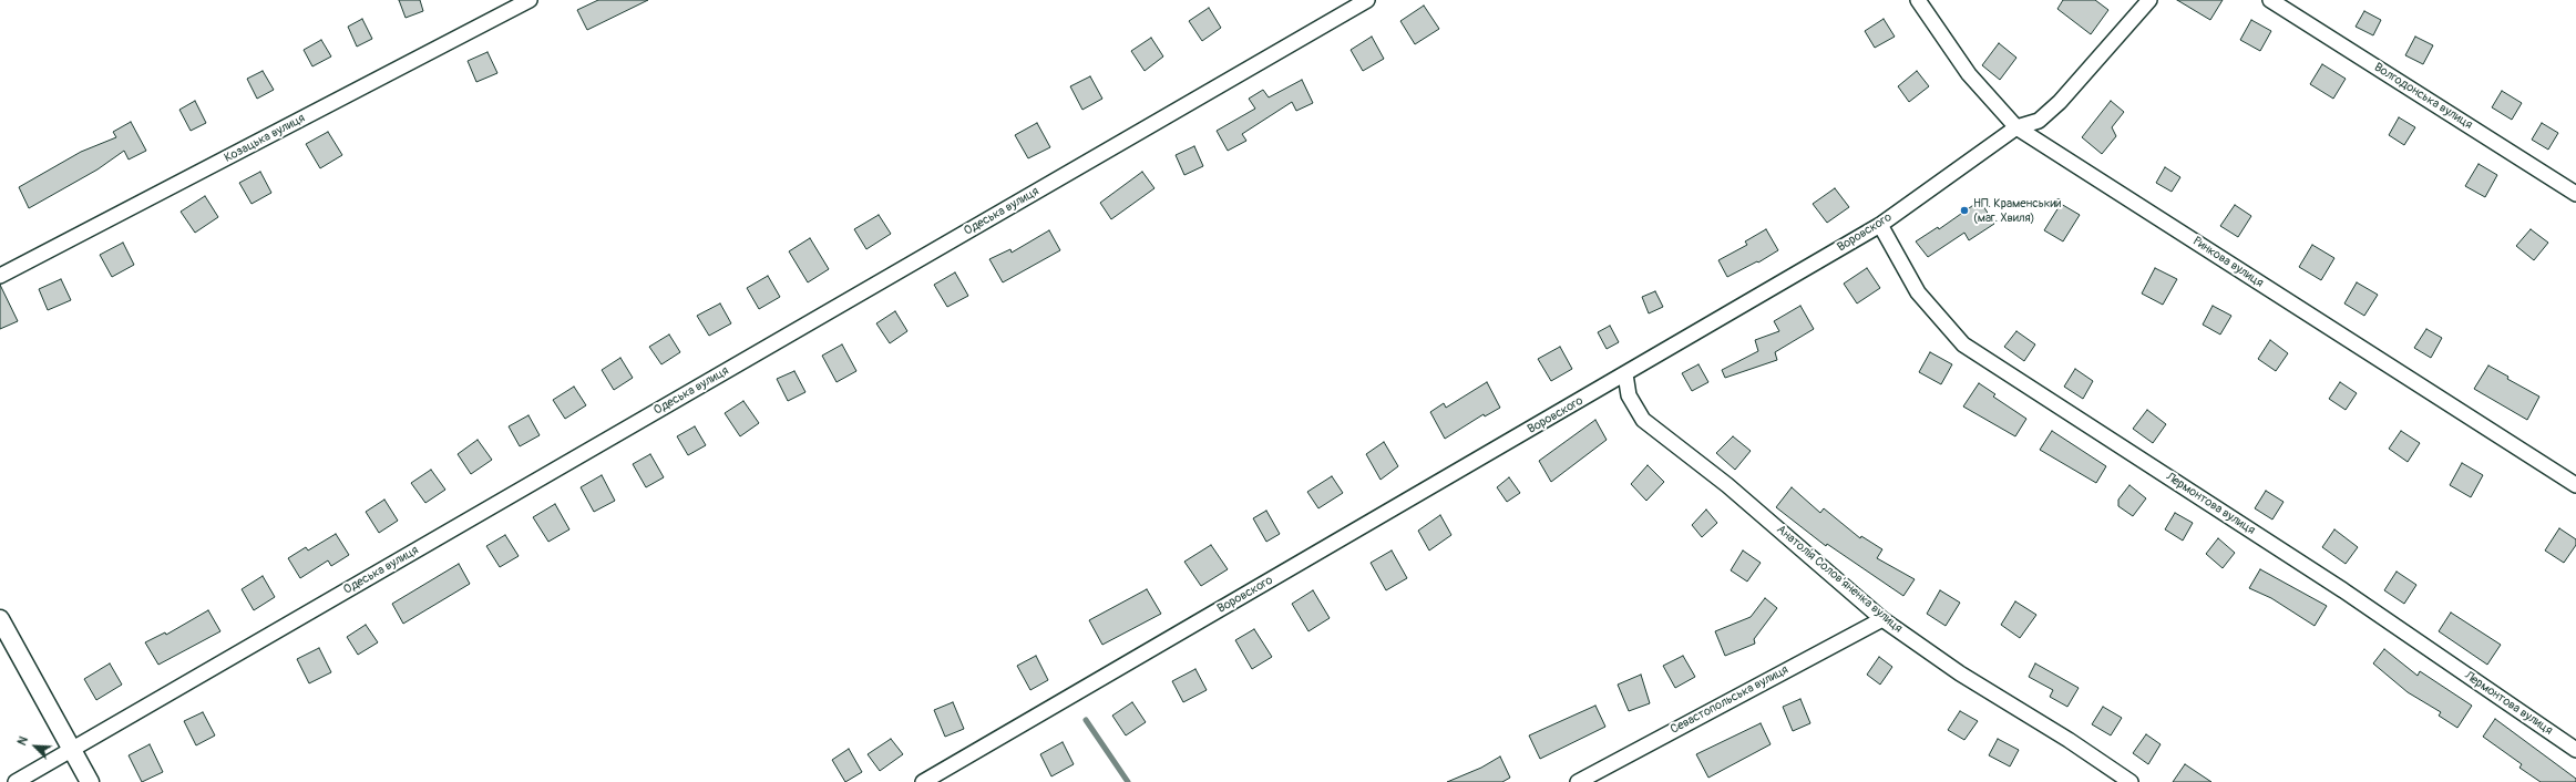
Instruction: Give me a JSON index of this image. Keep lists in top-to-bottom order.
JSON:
{
  "streets": {
    "street": [
      "Волгодонська вулиця",
      "Козацька вулиця",
      "Одеська вулиця",
      "Воровского",
      "Ринкова вулиця",
      "Лермонтова вулиця",
      "Анатолія Солов'яненка вулиця",
      "Севастопольська вулиця"
    ]
  },
  "crossings": [
    ["Воровского", "Ринкова вулиця"],
    ["Воровского", "Лермонтова вулиця"],
    ["Воровского", "Анатолія Солов'яненка вулиця"],
    ["Анатолія Солов'яненка вулиця", "Севастопольська вулиця"]
  ],
  "places": ["НП. Краменський (маг. Хвиля)"],
  "north": "top left"
}
